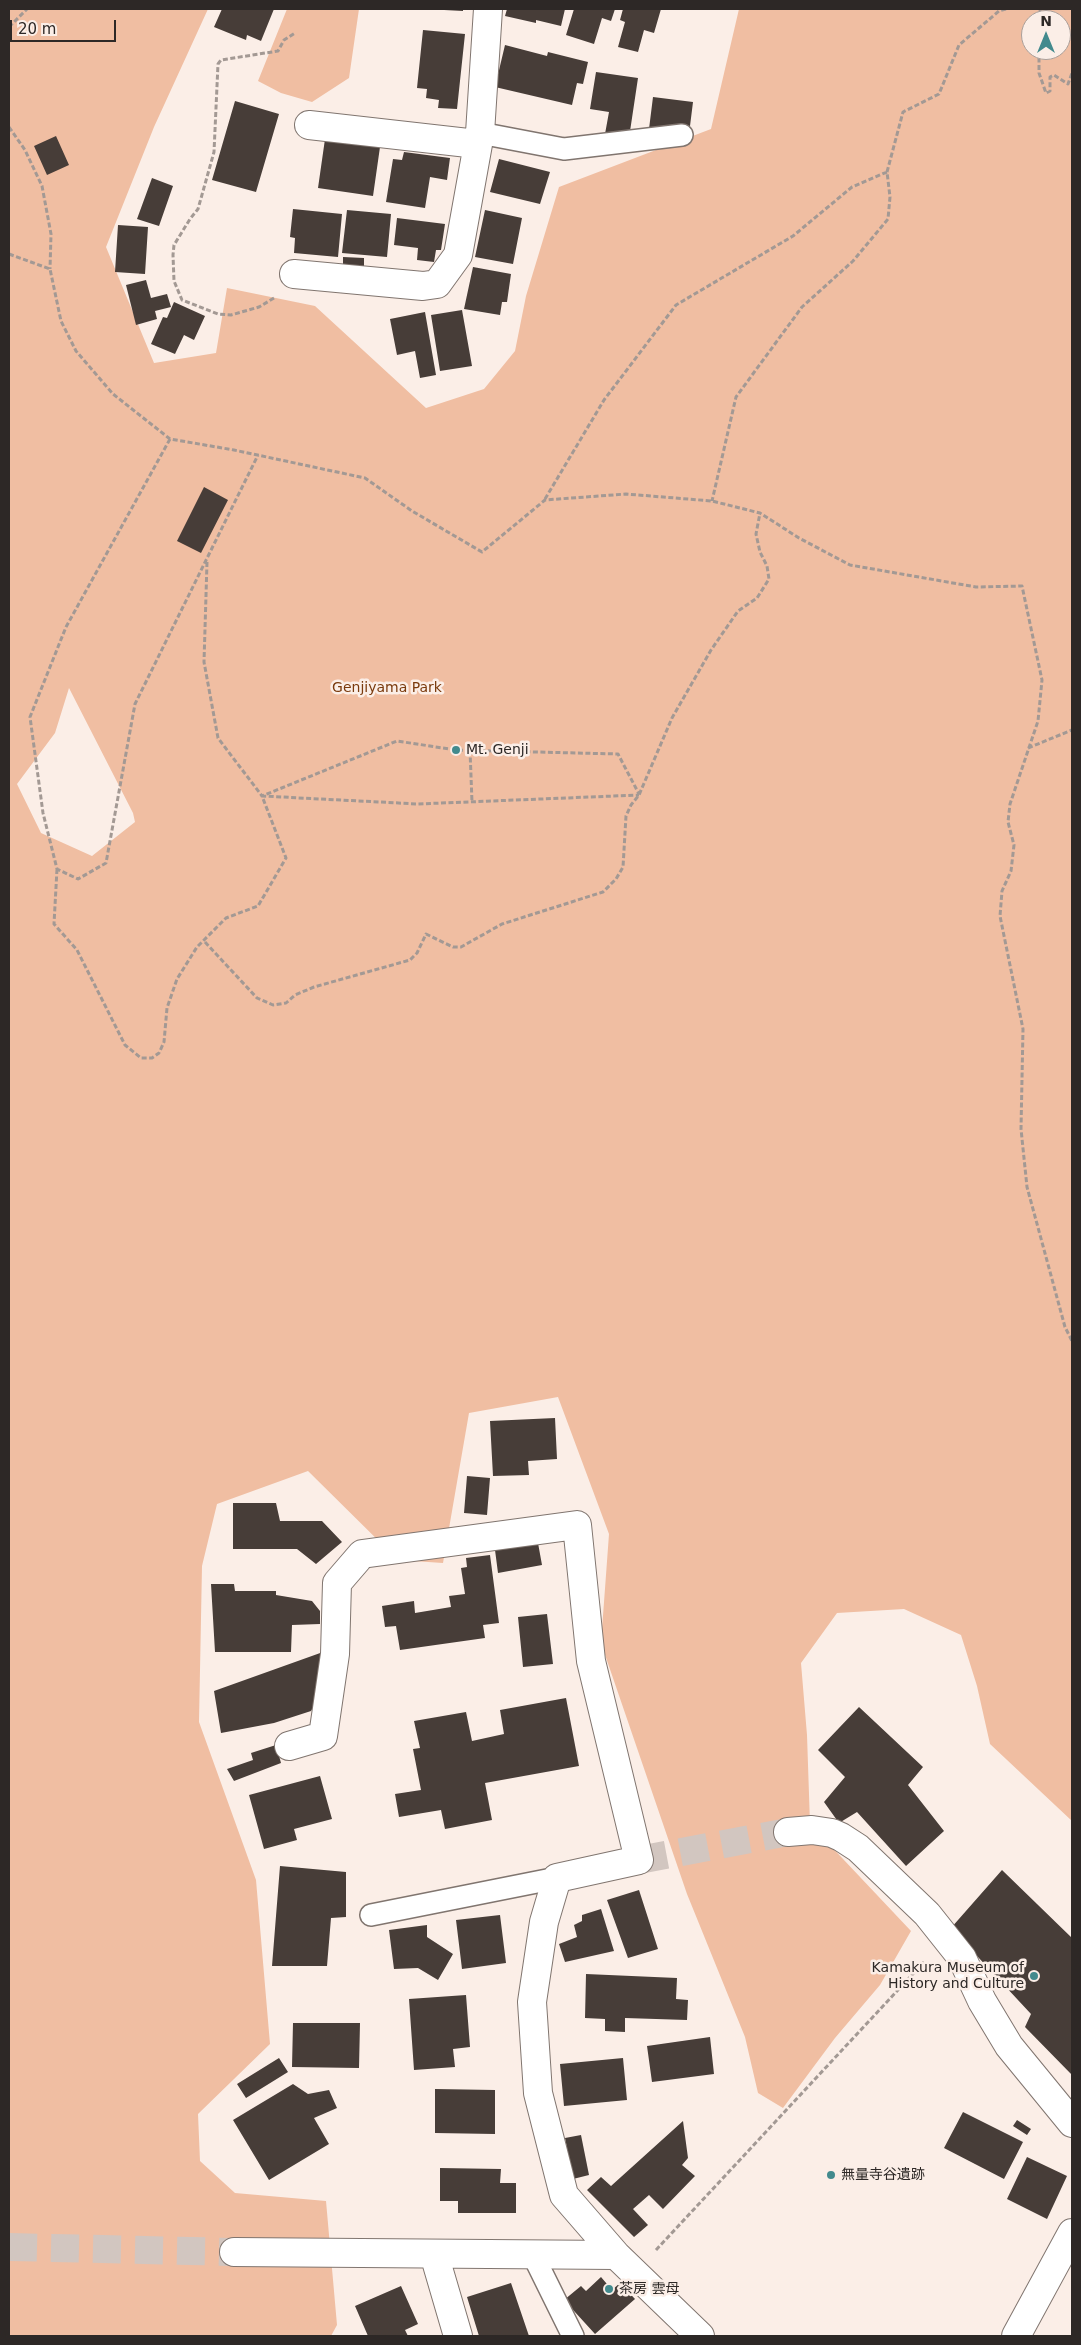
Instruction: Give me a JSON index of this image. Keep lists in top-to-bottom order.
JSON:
{
  "parks": ["Genjiyama Park"],
  "places": [
    "Mt. Genji",
    "Kamakura Museum of History and Culture",
    "無量寺谷遺跡",
    "茶房 雲母"
  ],
  "scale_bar": "20 m",
  "north": "top"
}
